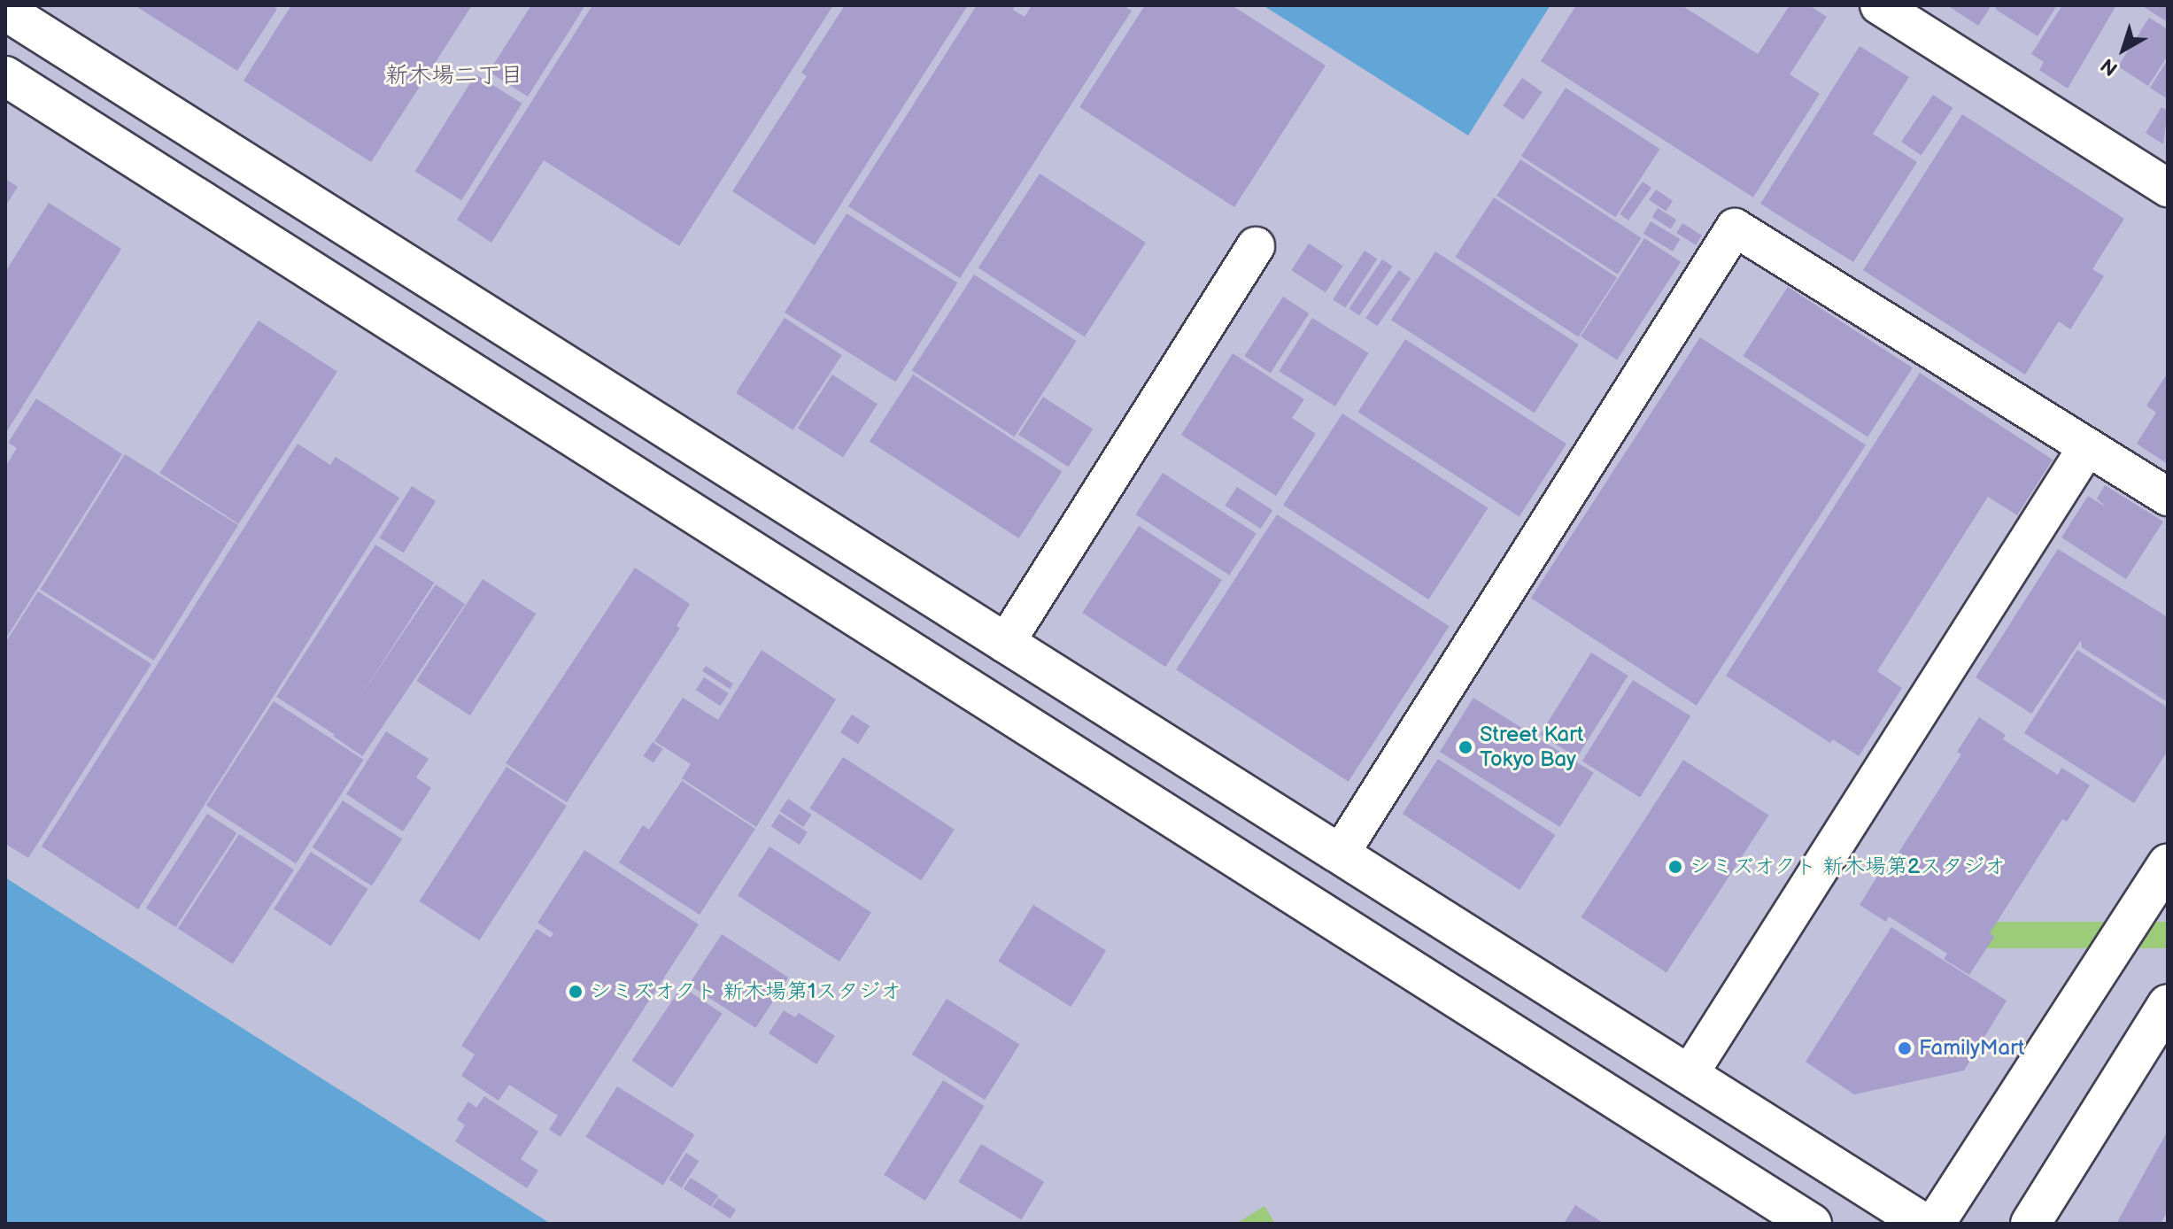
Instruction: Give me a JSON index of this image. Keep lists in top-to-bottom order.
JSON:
{
  "districts": ["新木場二丁目"],
  "places": [
    "Street Kart Tokyo Bay",
    "シミズオクト 新木場第2スタジオ",
    "シミズオクト 新木場第1スタジオ",
    "FamilyMart"
  ],
  "north": "bottom left"
}
